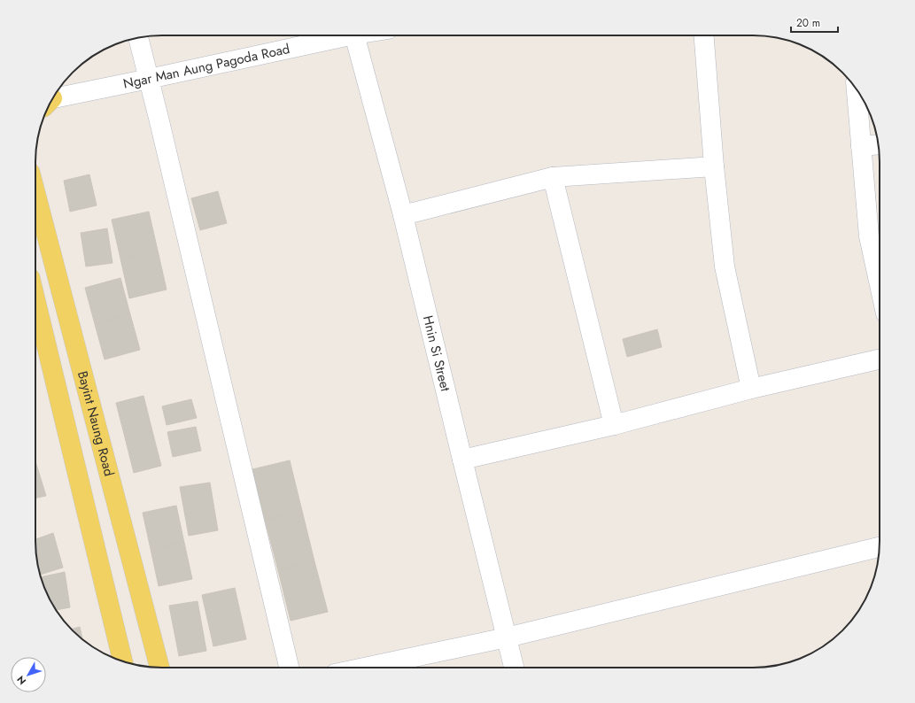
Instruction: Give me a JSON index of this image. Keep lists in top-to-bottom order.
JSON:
{
  "streets": {
    "main road": ["Bayint Naung Road"],
    "street": ["Ngar Man Aung Pagoda Road", "Hnin Si Street"]
  },
  "scale_bar": "20 m",
  "north": "bottom left"
}
